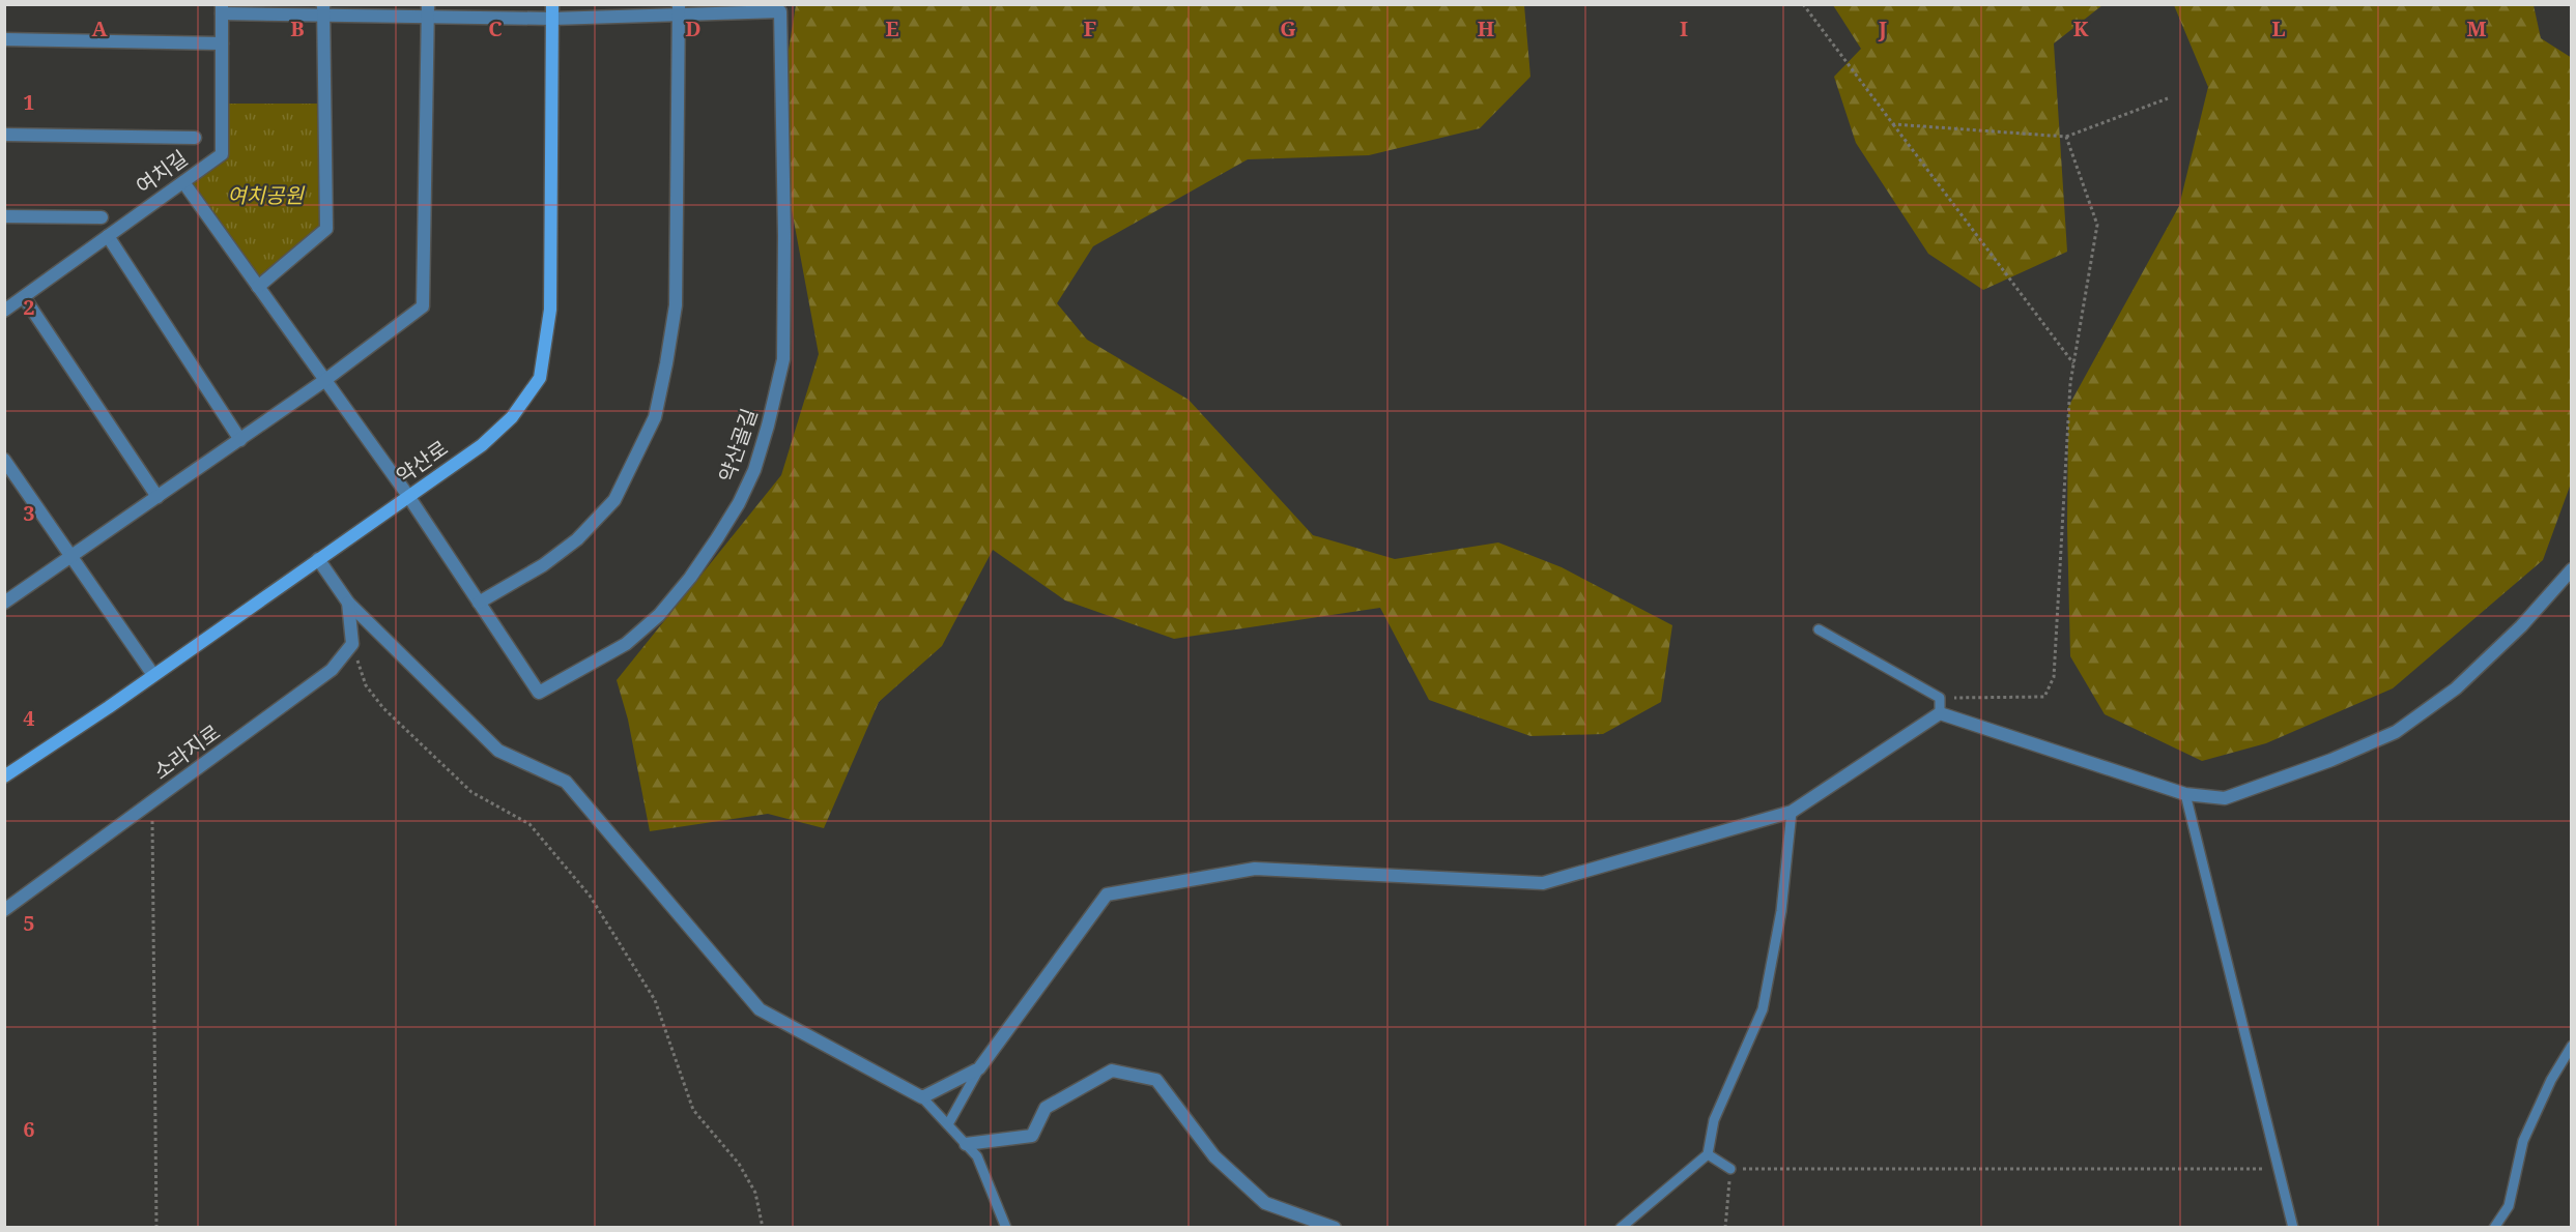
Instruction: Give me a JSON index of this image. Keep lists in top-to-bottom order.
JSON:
{
  "streets": {
    "street": [
      "여치길",
      "약산골길",
      "약산로",
      "소라지로"
    ]
  },
  "crossings": [
    ["여치길", "약산골길"],
    ["약산골길", "약산로"]
  ],
  "parks": ["여치공원"],
  "grid": {
    "columns": [
      "A",
      "B",
      "C",
      "D",
      "E",
      "F",
      "G",
      "H",
      "I",
      "J",
      "K",
      "L",
      "M"
    ],
    "rows": [
      "1",
      "2",
      "3",
      "4",
      "5",
      "6"
    ]
  }
}
